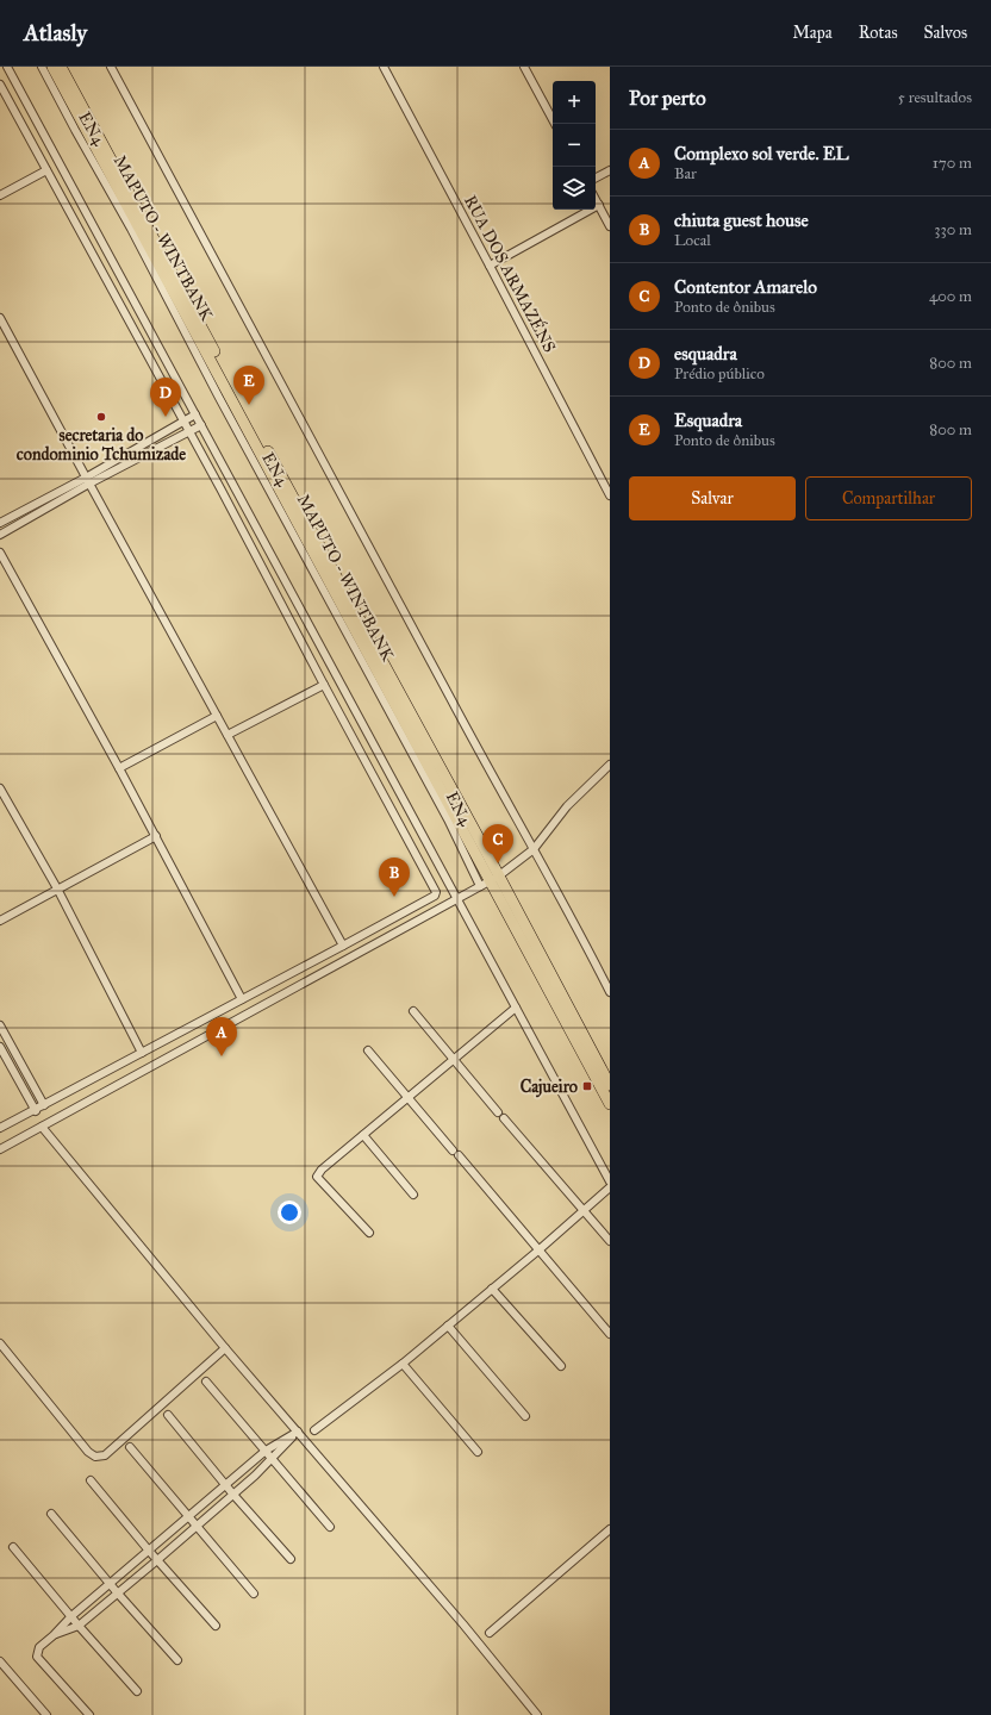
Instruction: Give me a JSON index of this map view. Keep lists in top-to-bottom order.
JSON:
{
  "streets": {
    "highway": ["MAPUTO - WINTBANK"],
    "street": ["EN4", "RUA DOS ARMAZÉNS"]
  },
  "places": {
    "other": ["secretaria do condominio Tchumizade"],
    "transit": ["Cajueiro"]
  },
  "page": {
    "header": "Atlasly",
    "nav": ["Mapa", "Rotas", "Salvos"],
    "heading": ["Por perto", "5 resultados"],
    "map_buttons": ["+", "−"],
    "list": [
      {
        "mark": "A",
        "name": "Complexo sol verde. EL",
        "note": "Bar",
        "value": "170 m"
      },
      {
        "mark": "B",
        "name": "chiuta guest house",
        "note": "Local",
        "value": "330 m"
      },
      {
        "mark": "C",
        "name": "Contentor Amarelo",
        "note": "Ponto de ônibus",
        "value": "400 m"
      },
      {
        "mark": "D",
        "name": "esquadra",
        "note": "Prédio público",
        "value": "800 m"
      },
      {
        "mark": "E",
        "name": "Esquadra",
        "note": "Ponto de ônibus",
        "value": "800 m"
      }
    ],
    "pins": [
      "E",
      "D",
      "C",
      "B",
      "A"
    ],
    "buttons": ["Salvar", "Compartilhar"]
  }
}
